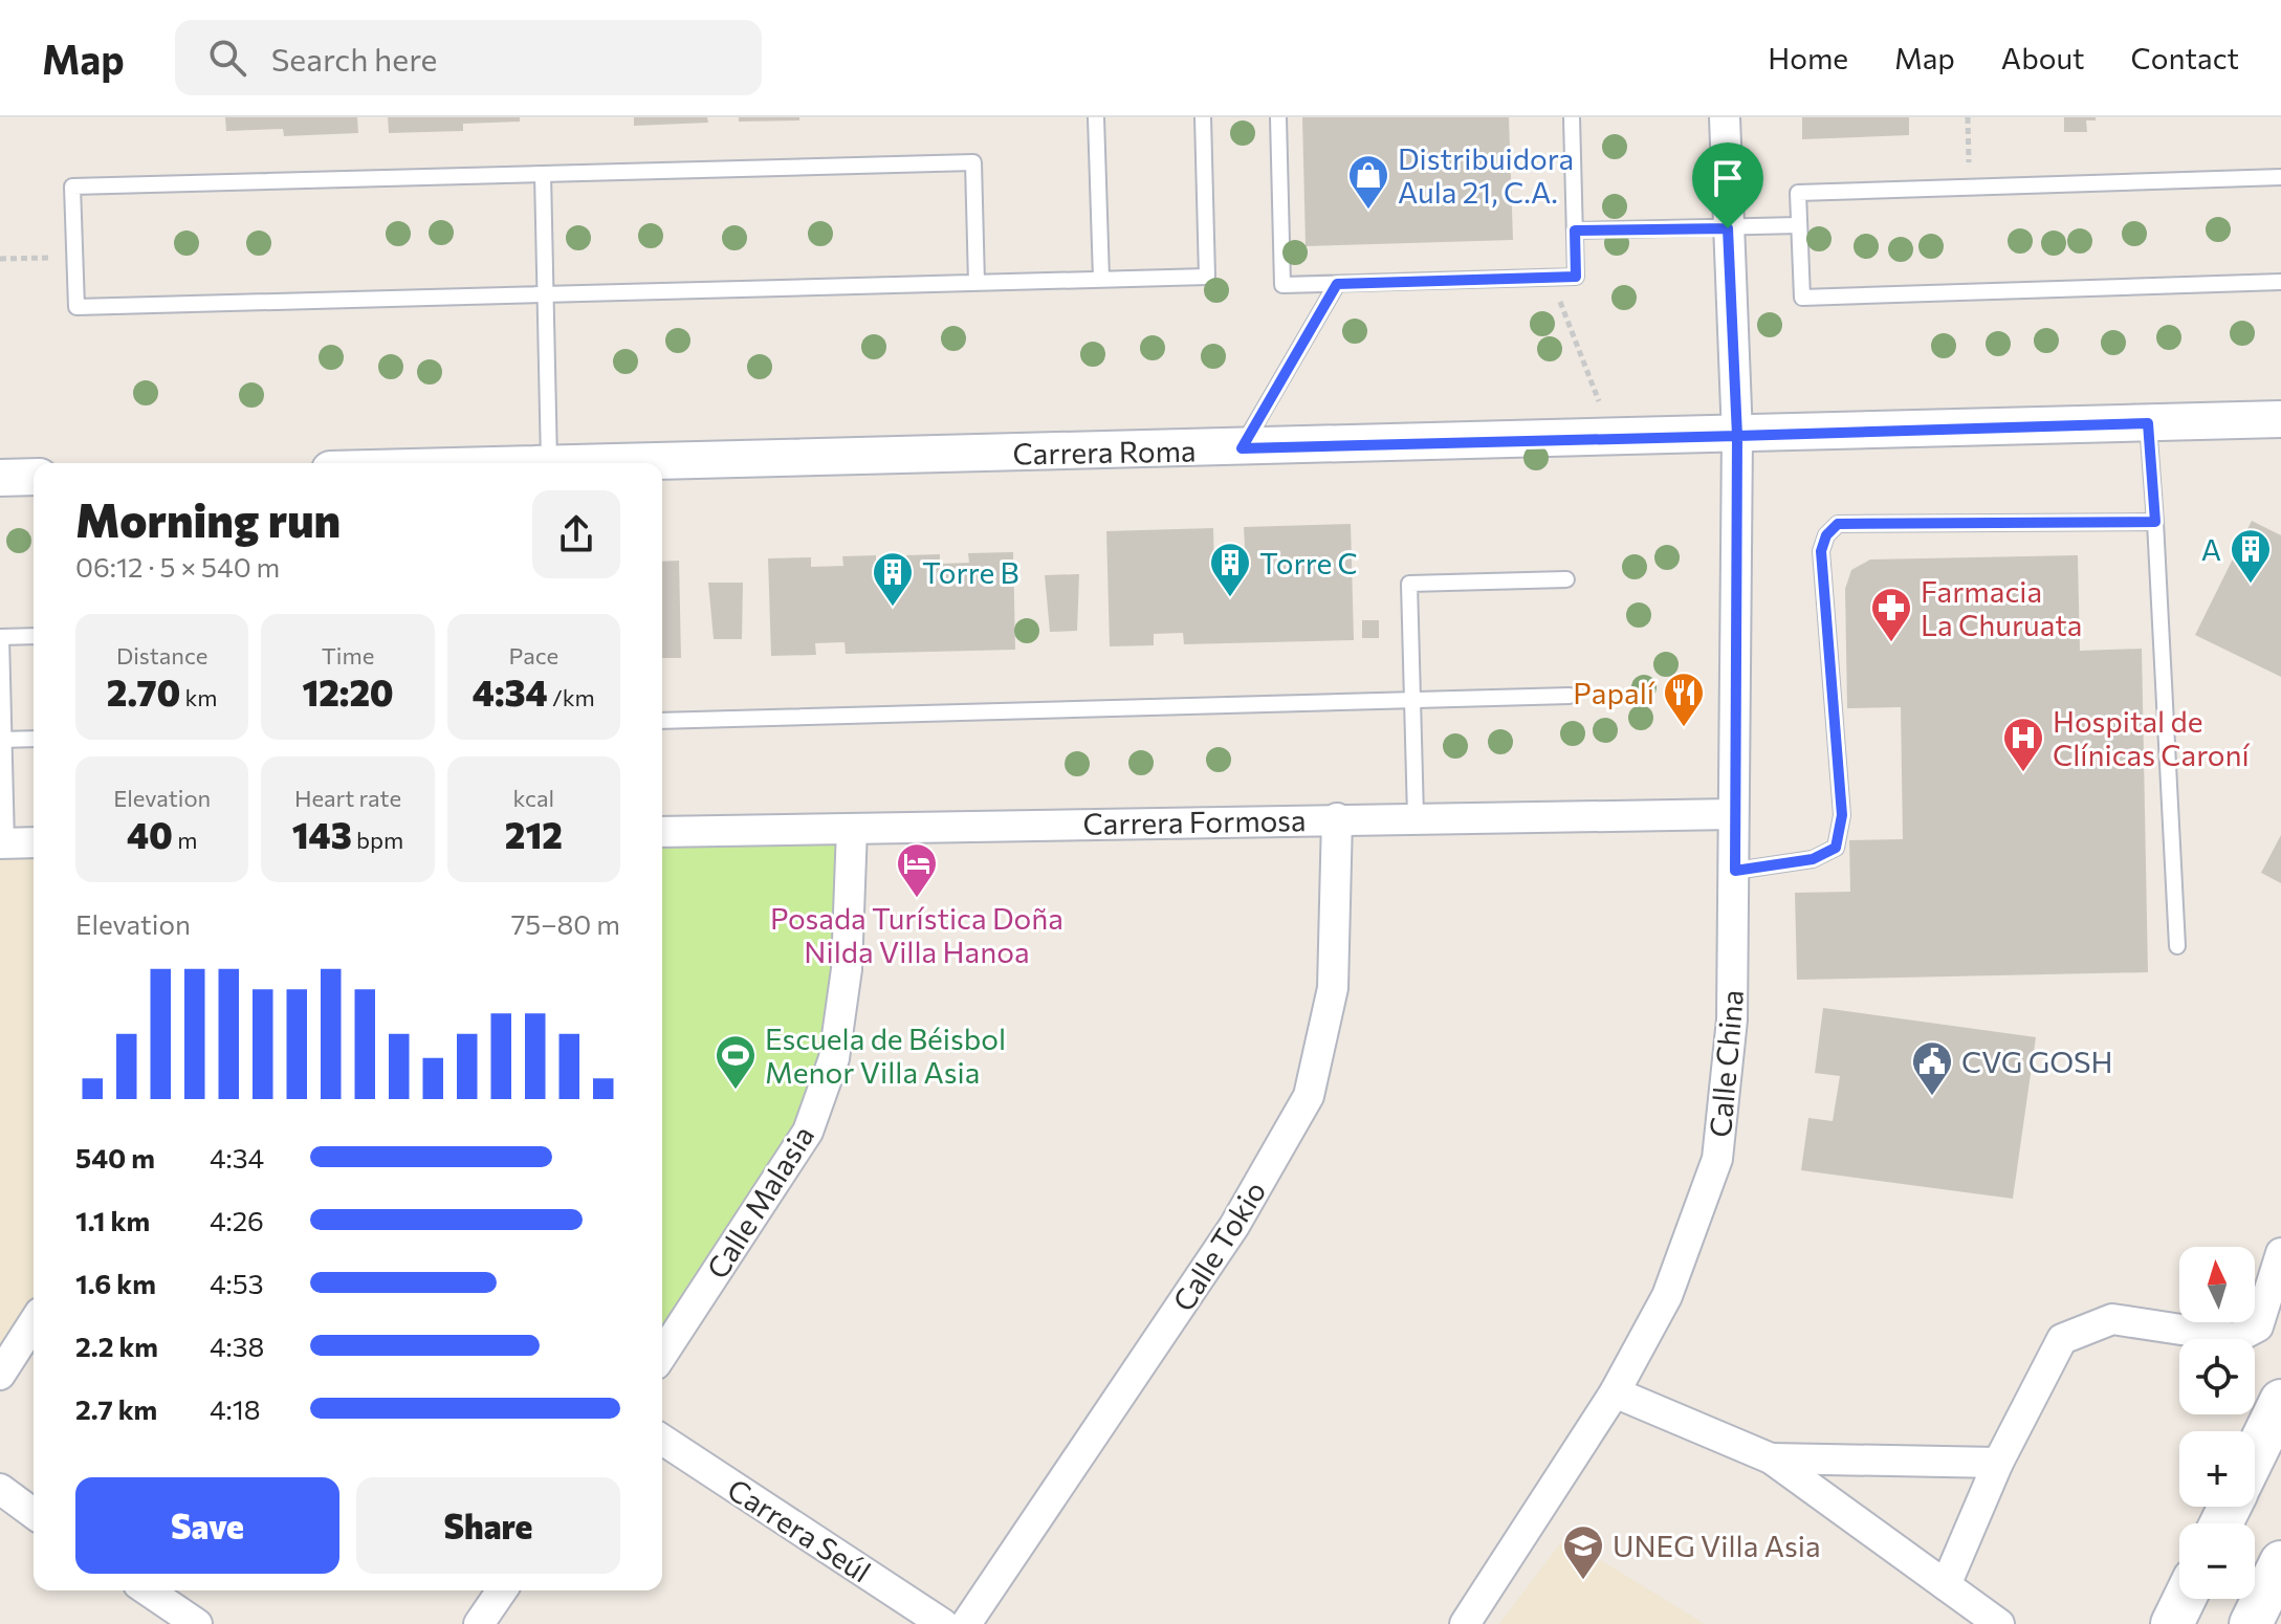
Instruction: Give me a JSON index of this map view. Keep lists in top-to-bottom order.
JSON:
{
  "streets": {
    "street": [
      "Carrera Roma",
      "Carrera Formosa",
      "Calle China",
      "Calle Malasia",
      "Calle Tokio",
      "Carrera Seúl"
    ]
  },
  "crossings": [
    ["Carrera Roma", "Calle China"],
    ["Carrera Formosa", "Calle China"],
    ["Carrera Formosa", "Calle Malasia"],
    ["Carrera Formosa", "Calle Tokio"]
  ],
  "places": {
    "shop": ["Distribuidora Aula 21, C.A."],
    "building": ["A", "Torre C", "Torre B"],
    "pharmacy": ["Farmacia La Churuata"],
    "restaurant": ["Papalí"],
    "hospital": ["Hospital de Clínicas Caroní"],
    "hotel": ["Posada Turística Doña Nilda Villa Hanoa"],
    "sports": ["Escuela de Béisbol Menor Villa Asia"],
    "public building": ["CVG GOSH"],
    "school or university": ["UNEG Villa Asia"]
  },
  "north": "top",
  "page": {
    "header": "Map",
    "search": "Search here",
    "nav": [
      "Home",
      "Map",
      "About",
      "Contact"
    ],
    "heading": ["Morning run", "06:12 · 5 × 540 m"],
    "stats": [
      ["Distance", "2.70 km"],
      ["Time", "12:20"],
      ["Pace", "4:34 /km"],
      ["Elevation", "40 m"],
      ["Heart rate", "143 bpm"],
      ["kcal", "212"]
    ],
    "chart": ["Elevation", "75–80 m"],
    "list": [
      {
        "name": "540 m",
        "note": "4:34"
      },
      {
        "name": "1.1 km",
        "note": "4:26"
      },
      {
        "name": "1.6 km",
        "note": "4:53"
      },
      {
        "name": "2.2 km",
        "note": "4:38"
      },
      {
        "name": "2.7 km",
        "note": "4:18"
      }
    ],
    "map_buttons": ["+", "−"],
    "buttons": ["Save", "Share"]
  }
}
